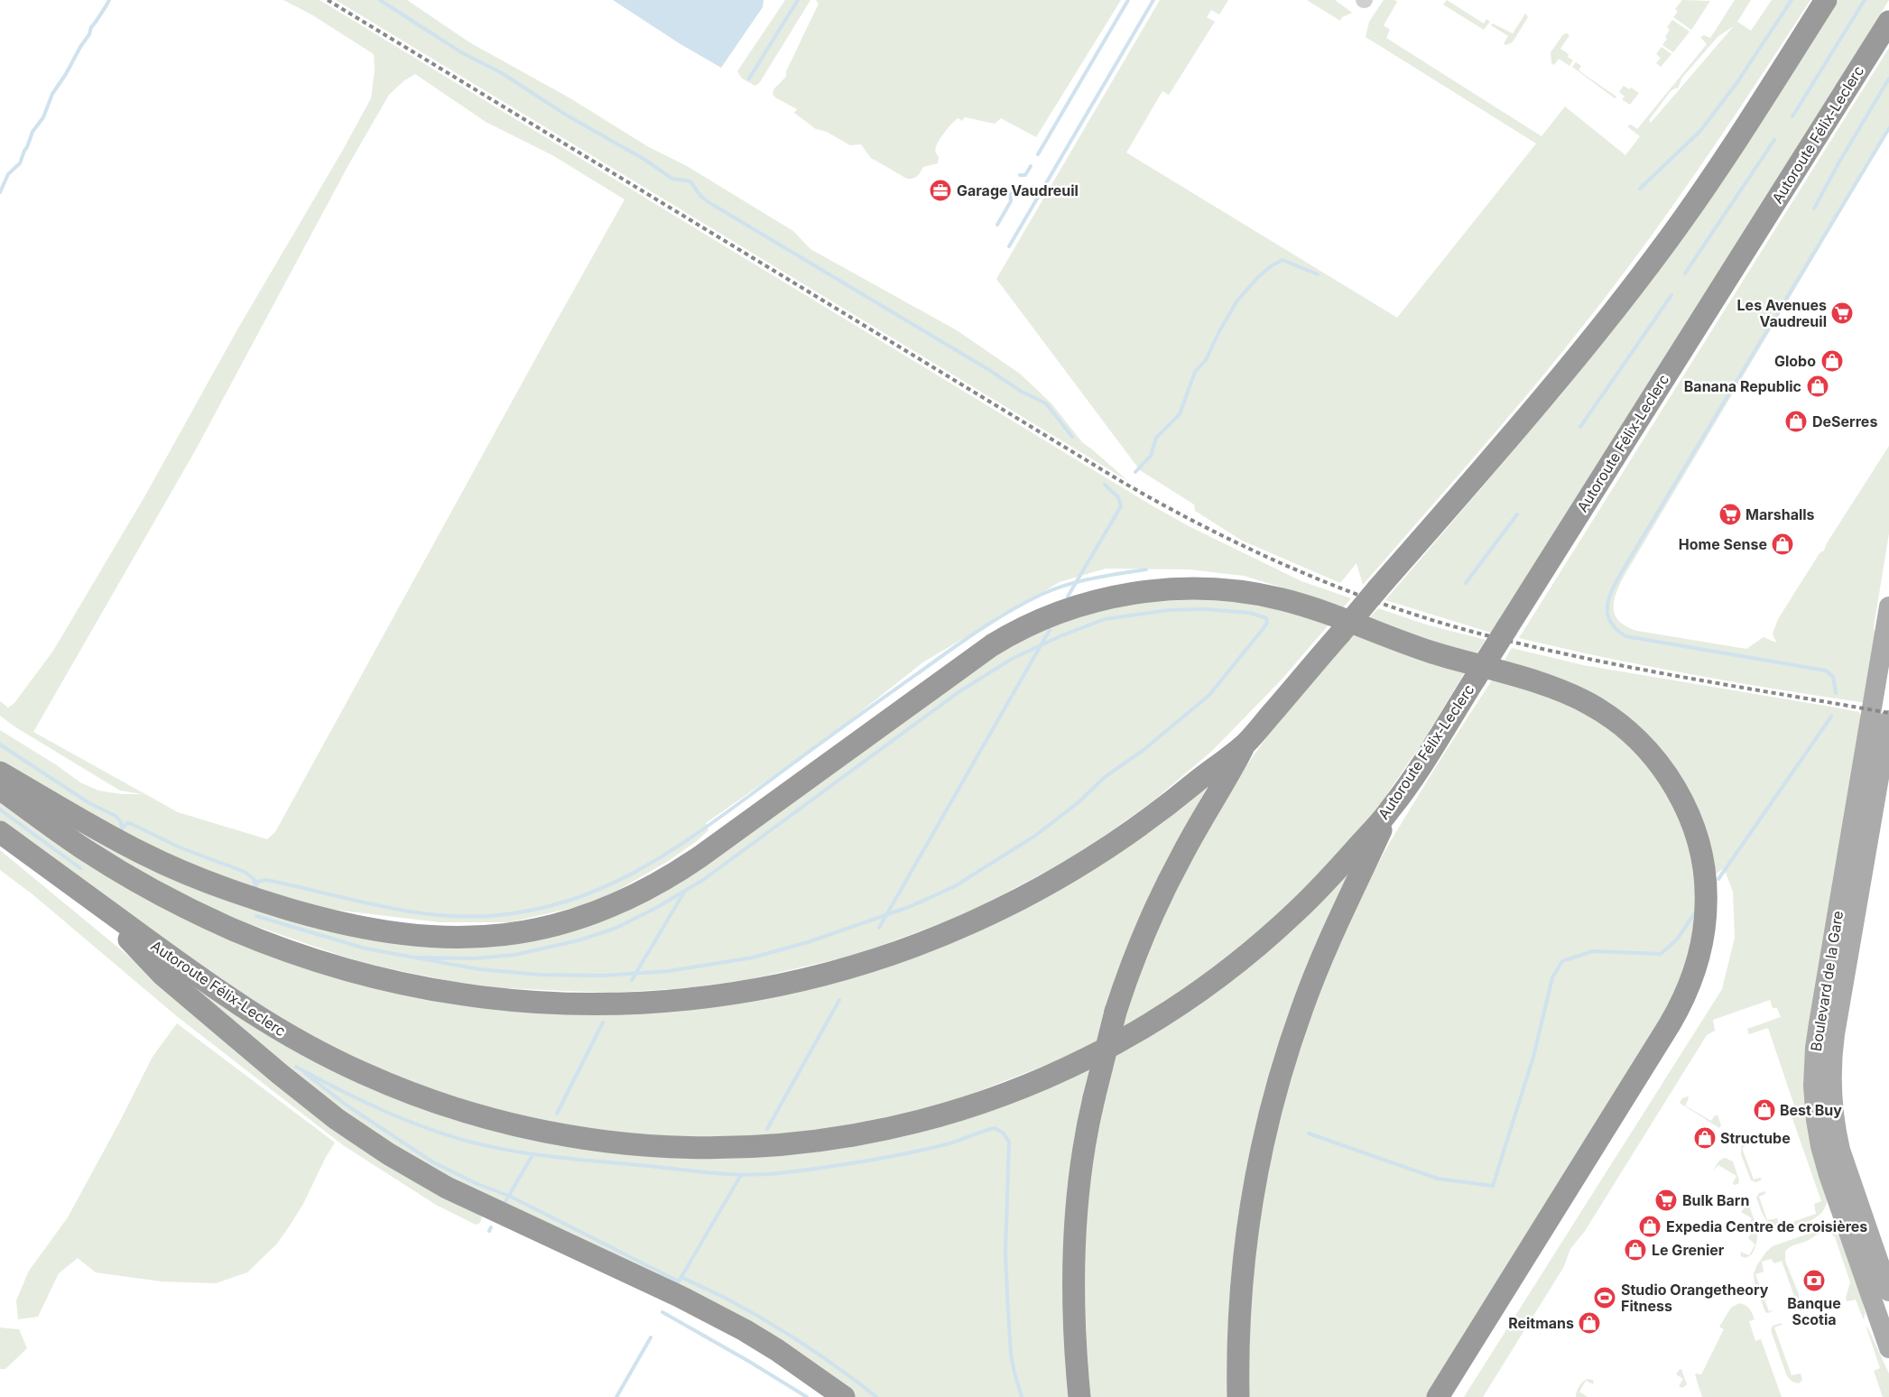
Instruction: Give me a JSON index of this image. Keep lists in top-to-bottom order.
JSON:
{
  "streets": {
    "highway": ["Autoroute Félix-Leclerc"],
    "main road": ["Boulevard de la Gare"]
  },
  "places": {
    "office": ["Garage Vaudreuil"],
    "supermarket": ["Les Avenues Vaudreuil", "Marshalls", "Bulk Barn"],
    "shop": [
      "Globo",
      "Banana Republic",
      "DeSerres",
      "Home Sense",
      "Best Buy",
      "Structube",
      "Expedia Centre de croisières",
      "Le Grenier",
      "Reitmans"
    ],
    "bank": ["Banque Scotia"],
    "sports": ["Studio Orangetheory Fitness"]
  }
}
